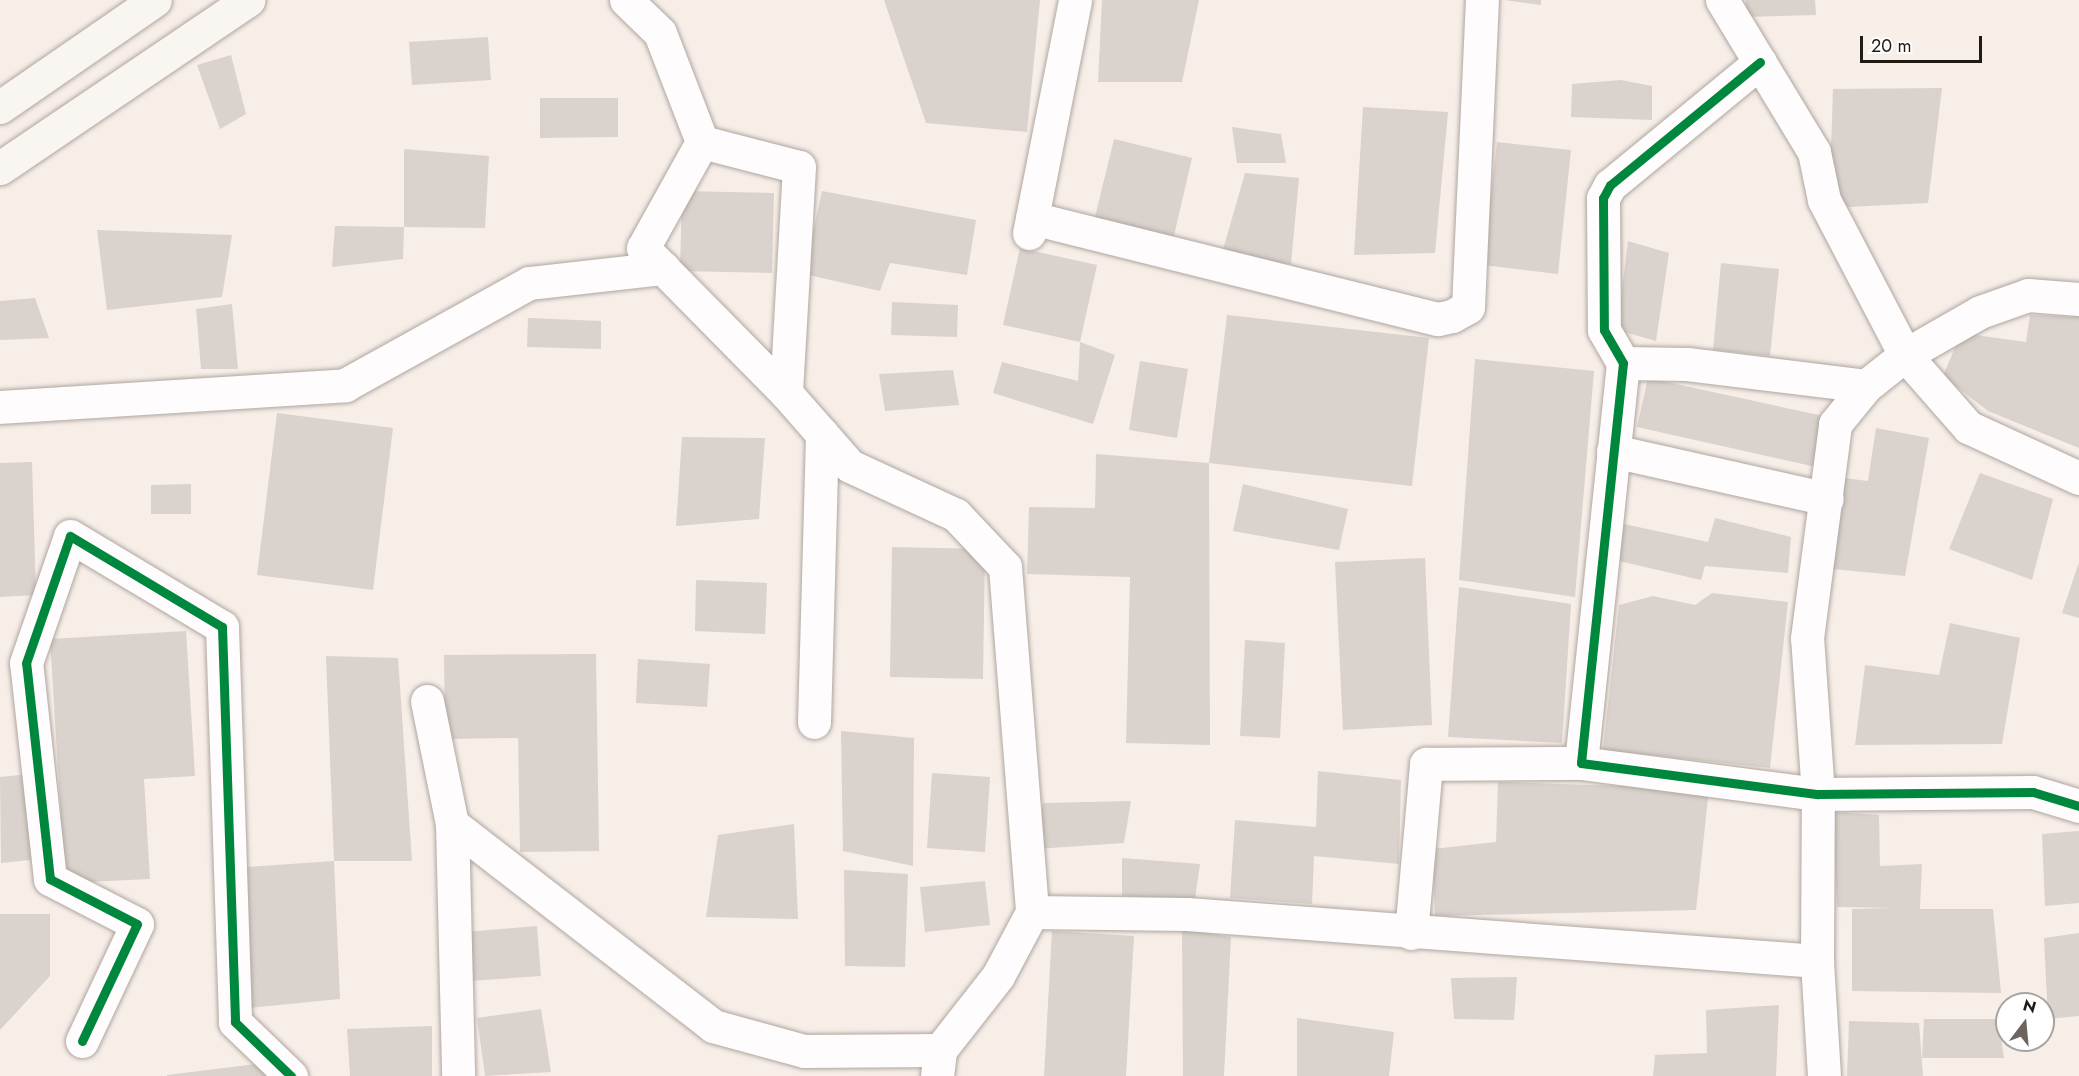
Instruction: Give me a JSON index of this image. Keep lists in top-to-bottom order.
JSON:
{
  "scale_bar": "20 m",
  "north": "top"
}
